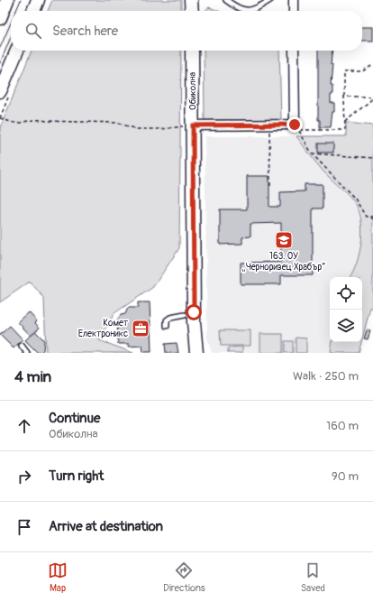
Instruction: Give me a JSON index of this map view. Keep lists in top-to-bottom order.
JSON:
{
  "streets": {
    "street": ["Обиколна"]
  },
  "places": {
    "school or university": ["163. ОУ „Черноризец Храбър“"],
    "office": ["Комет Електроникс"]
  },
  "page": {
    "search": "Search here",
    "heading": ["4 min", "Walk · 250 m"],
    "list": [
      ["Continue", "Обиколна", "160 m"],
      ["Turn right", "90 m"],
      "Arrive at destination"
    ],
    "nav": ["Map", "Directions", "Saved"]
  }
}
